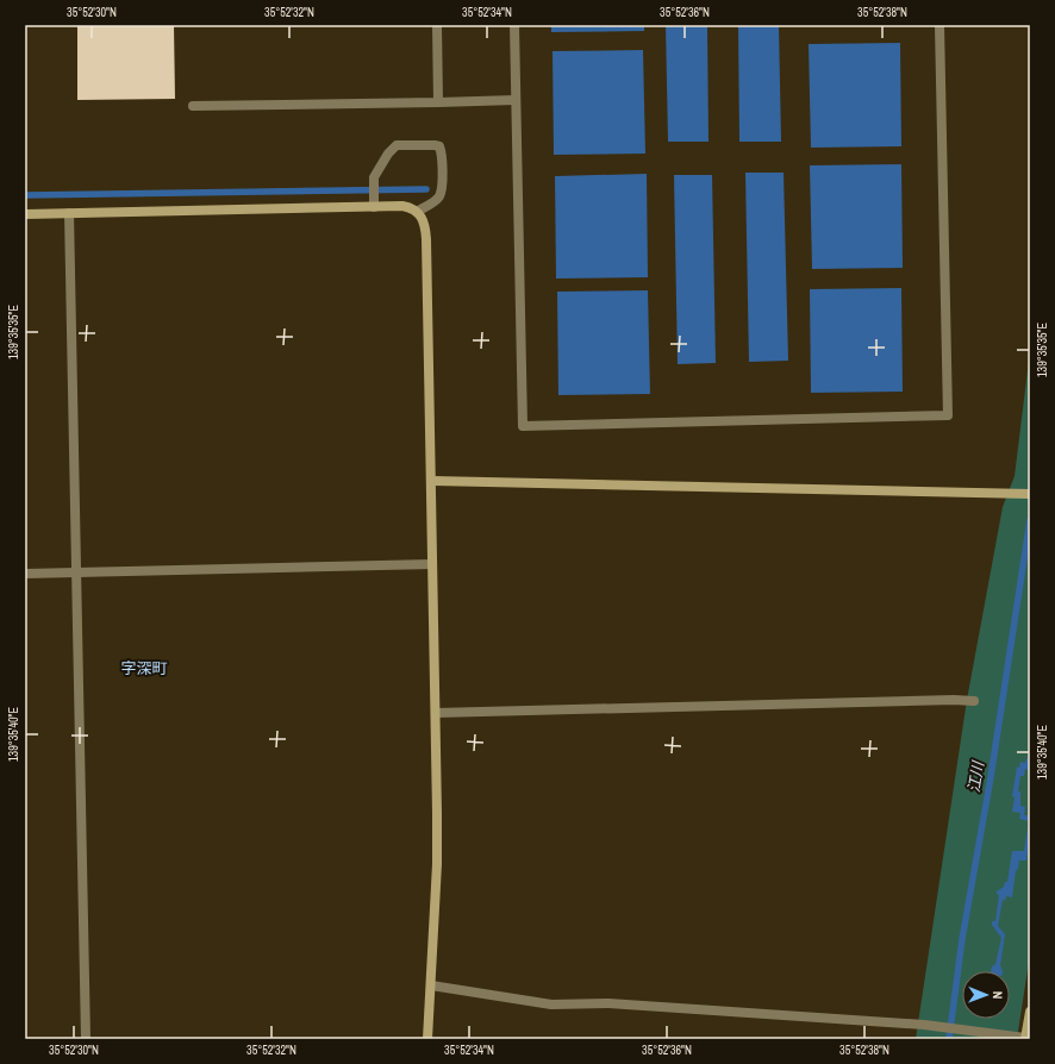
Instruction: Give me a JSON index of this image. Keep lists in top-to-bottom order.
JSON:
{
  "districts": ["字深町"],
  "water": ["江川"],
  "north": "right",
  "coordinates": [
    "35°52'30\"N",
    "35°52'32\"N",
    "35°52'34\"N",
    "35°52'36\"N",
    "35°52'38\"N",
    "139°35'35\"E",
    "139°35'40\"E"
  ]
}
